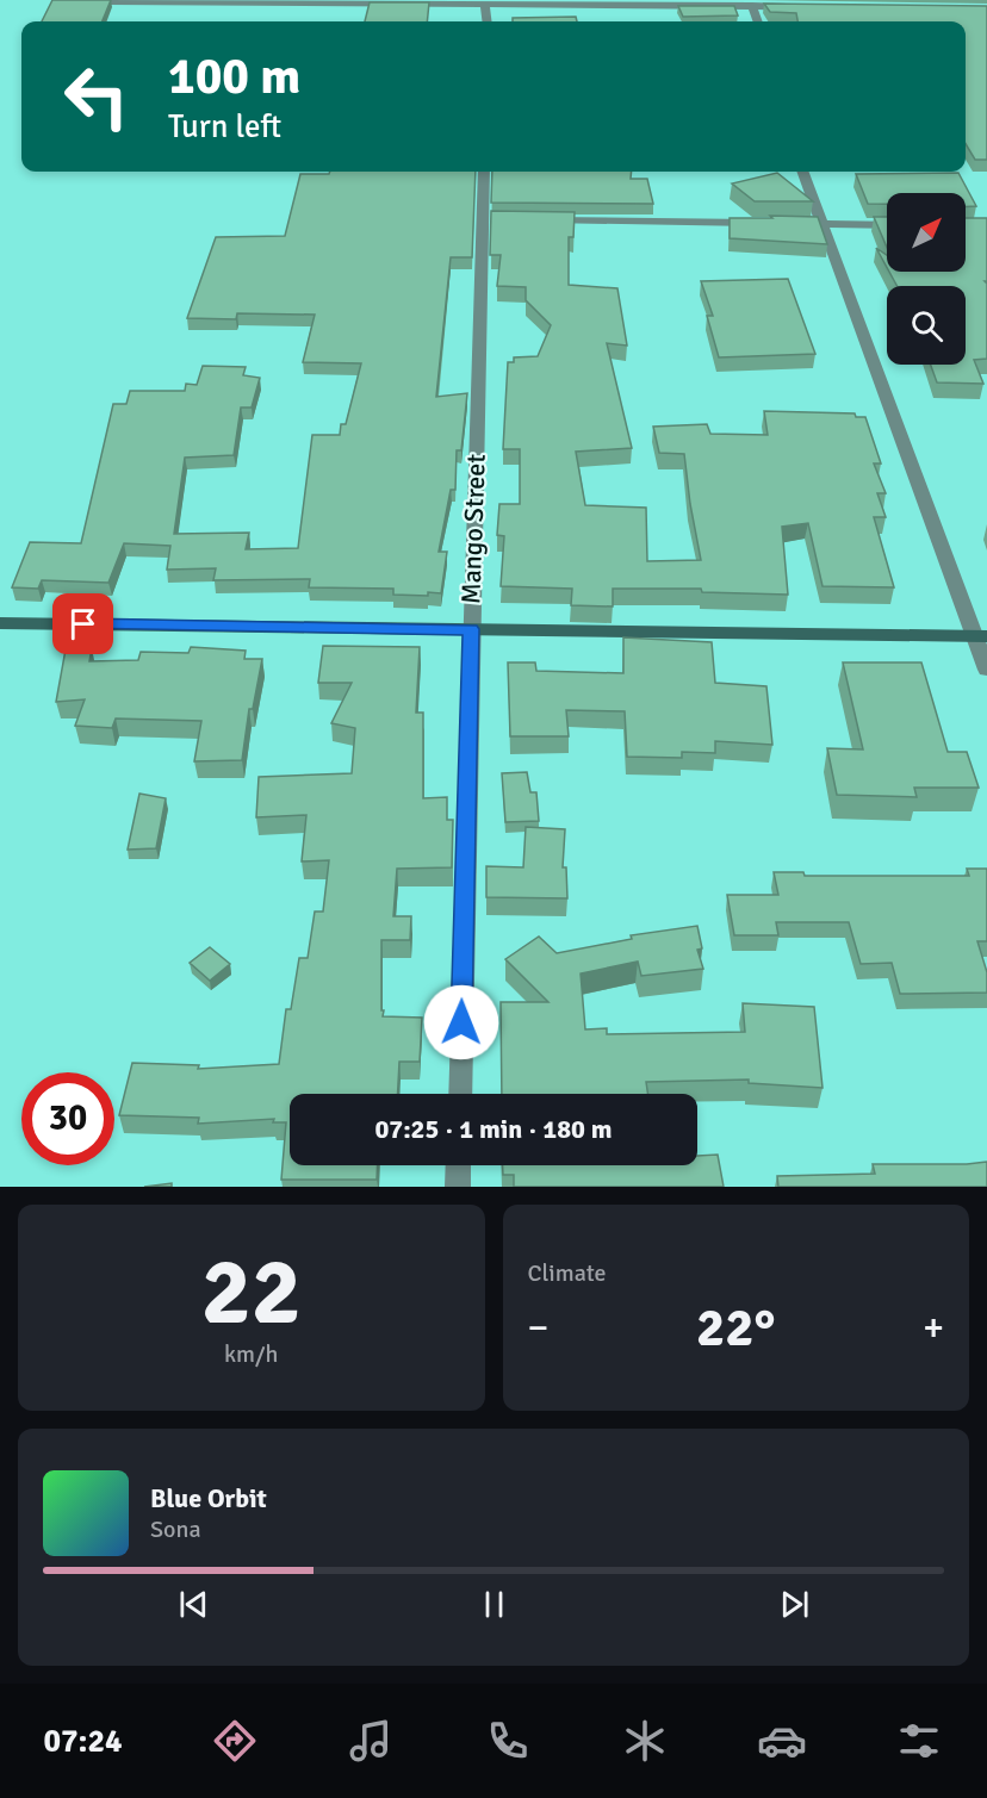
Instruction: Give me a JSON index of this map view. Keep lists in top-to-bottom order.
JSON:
{
  "streets": {
    "street": ["Mango Street"]
  },
  "north": "top right",
  "page": {
    "turn": ["100 m", "Turn left"],
    "limit": "30",
    "trip": "07:25 · 1 min · 180 m",
    "tile": [
      ["22", "km/h"],
      "Climate"
    ],
    "heat": ["−", "22°", "+"],
    "song": ["Blue Orbit", "Sona"],
    "tabs": "07:24"
  }
}
